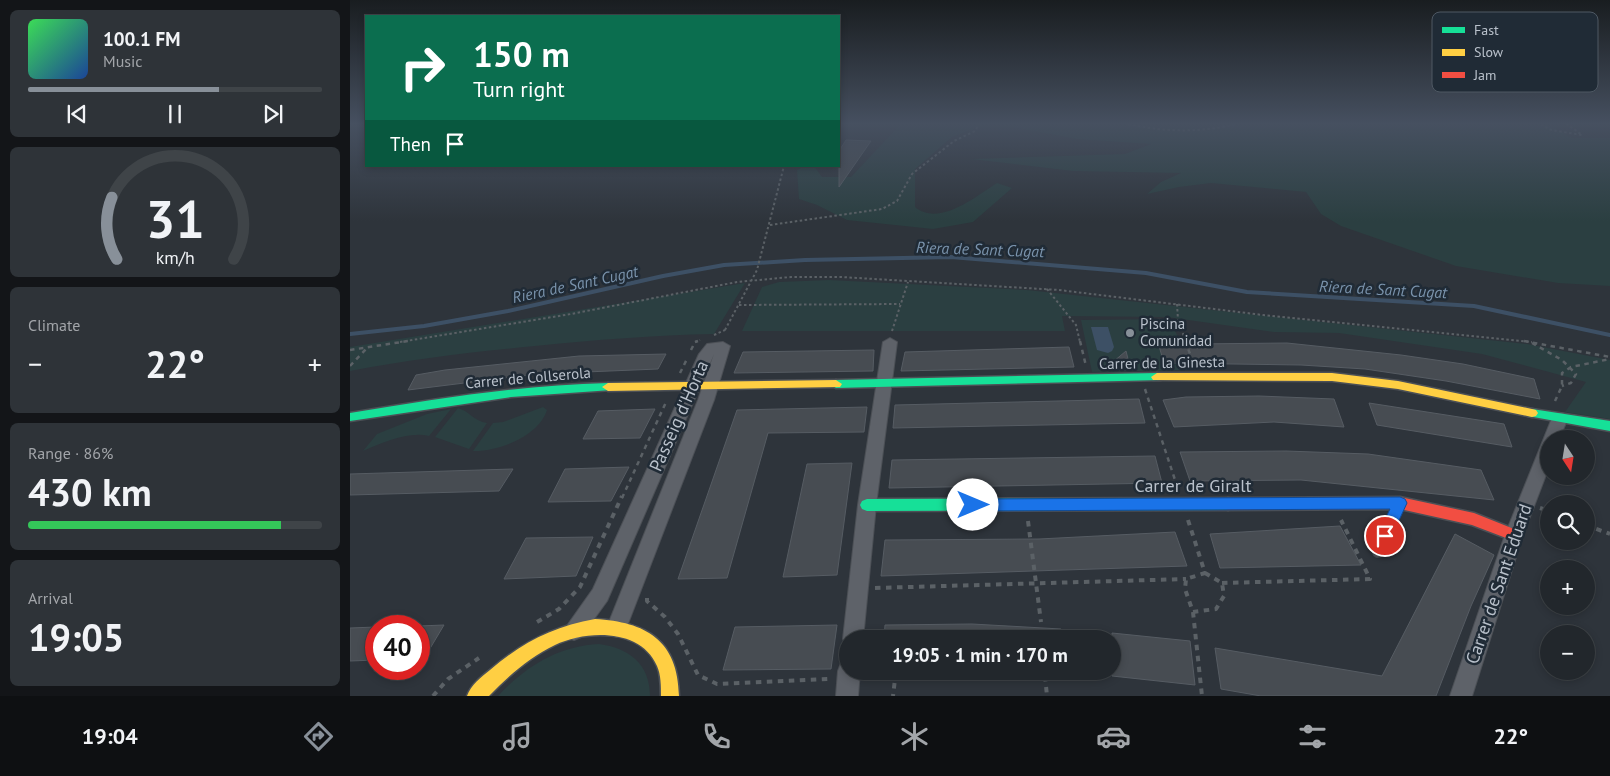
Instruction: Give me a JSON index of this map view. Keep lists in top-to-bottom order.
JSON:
{
  "streets": {
    "street": [
      "Carrer de la Ginesta",
      "Carrer de Collserola",
      "Passeig d'Horta",
      "Carrer de Giralt",
      "Carrer de Sant Eduard"
    ]
  },
  "crossings": [
    ["Carrer de la Ginesta", "Carrer de Collserola"],
    ["Carrer de la Ginesta", "Passeig d'Horta"],
    ["Carrer de Collserola", "Passeig d'Horta"],
    ["Carrer de Giralt", "Carrer de Sant Eduard"]
  ],
  "water": ["Riera de Sant Cugat"],
  "places": ["Piscina Comunidad"],
  "legend": ["Fast", "Slow", "Jam"],
  "north": "bottom",
  "page": {
    "turn": ["150 m", "Turn right"],
    "song": ["100.1 FM", "Music"],
    "then": "Then",
    "tile": [
      "Climate",
      ["Range · 86%", "430 km"],
      ["Arrival", "19:05"]
    ],
    "heat": ["−", "22°", "+"],
    "map_buttons": ["+", "−"],
    "limit": "40",
    "trip": "19:05 · 1 min · 170 m",
    "tabs": ["19:04", "22°"],
    "gauge": ["31", "km/h"]
  }
}
